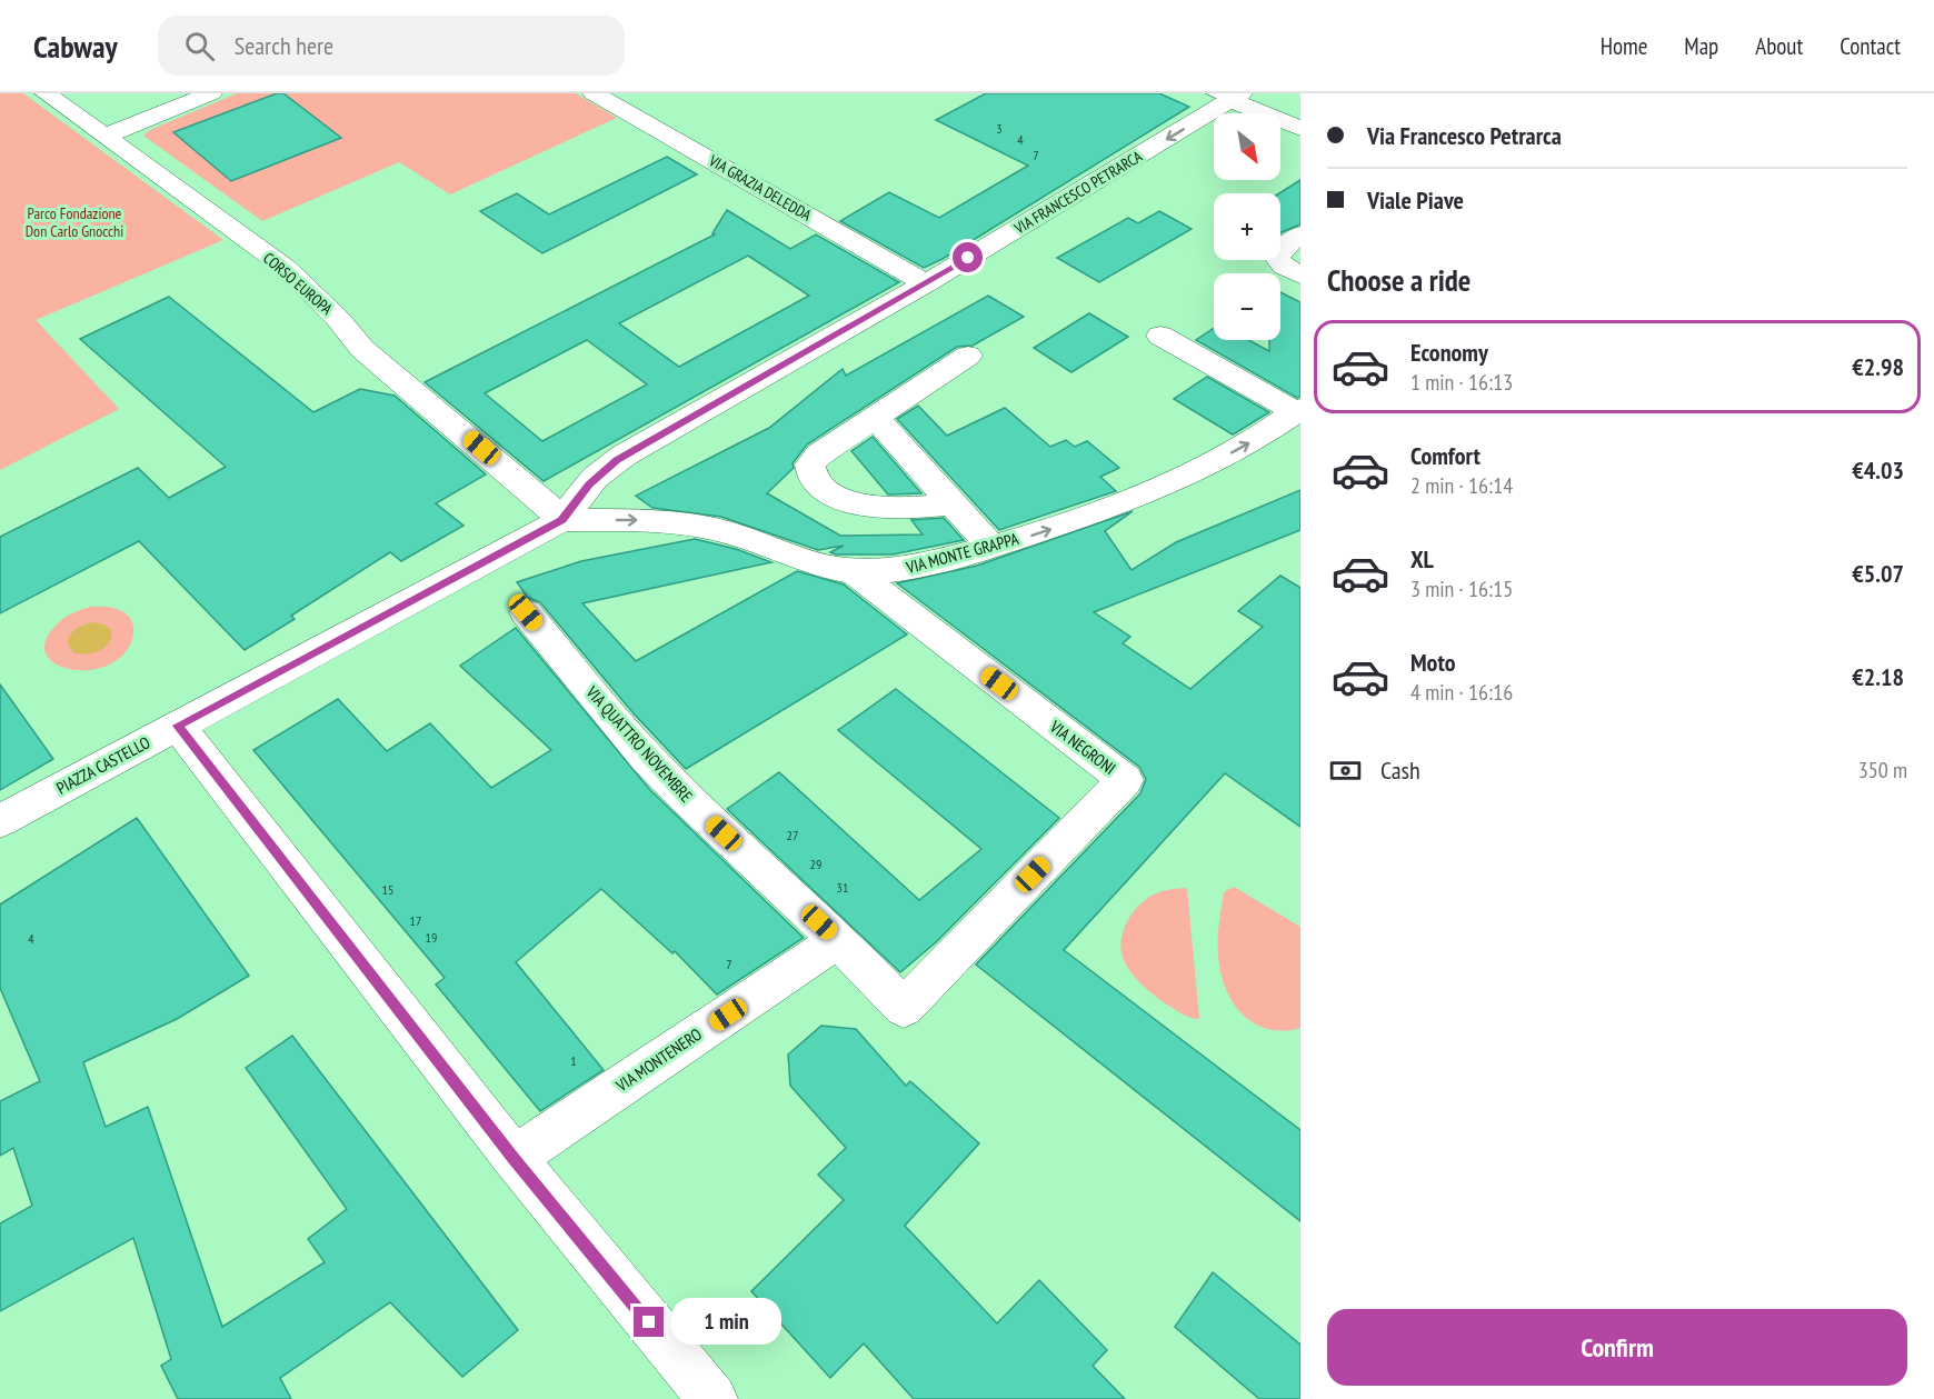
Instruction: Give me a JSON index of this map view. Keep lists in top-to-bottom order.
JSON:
{
  "streets": {
    "street": [
      "VIA GRAZIA DELEDDA",
      "VIA FRANCESCO PETRARCA",
      "CORSO EUROPA",
      "VIA MONTE GRAPPA",
      "VIA QUATTRO NOVEMBRE",
      "VIA NEGRONI",
      "PIAZZA CASTELLO",
      "VIA MONTENERO"
    ]
  },
  "crossings": [
    ["VIA GRAZIA DELEDDA", "VIA FRANCESCO PETRARCA"],
    ["VIA GRAZIA DELEDDA", "PIAZZA CASTELLO"],
    ["VIA FRANCESCO PETRARCA", "PIAZZA CASTELLO"],
    ["CORSO EUROPA", "VIA MONTE GRAPPA"],
    ["CORSO EUROPA", "PIAZZA CASTELLO"],
    ["VIA MONTE GRAPPA", "VIA NEGRONI"],
    ["VIA MONTE GRAPPA", "PIAZZA CASTELLO"],
    ["VIA QUATTRO NOVEMBRE", "VIA NEGRONI"],
    ["VIA QUATTRO NOVEMBRE", "VIA MONTENERO"]
  ],
  "one_way": ["VIA FRANCESCO PETRARCA", "VIA MONTE GRAPPA"],
  "parks": ["Parco Fondazione Don Carlo Gnocchi"],
  "house_numbers": [
    "3",
    "4",
    "7",
    "27",
    "29",
    "31",
    "15",
    "17",
    "19",
    "4",
    "7",
    "1"
  ],
  "north": "bottom right",
  "page": {
    "header": "Cabway",
    "search": "Search here",
    "nav": [
      "Home",
      "Map",
      "About",
      "Contact"
    ],
    "banner": ["Via Francesco Petrarca", "Viale Piave"],
    "map_buttons": ["+", "−"],
    "heading": "Choose a ride",
    "list": [
      {
        "name": "Economy",
        "note": "1 min · 16:13",
        "value": "€2.98"
      },
      {
        "name": "Comfort",
        "note": "2 min · 16:14",
        "value": "€4.03"
      },
      {
        "name": "XL",
        "note": "3 min · 16:15",
        "value": "€5.07"
      },
      {
        "name": "Moto",
        "note": "4 min · 16:16",
        "value": "€2.18"
      }
    ],
    "pay": ["Cash", "350 m"],
    "buttons": "Confirm",
    "bubble": "1 min"
  }
}
